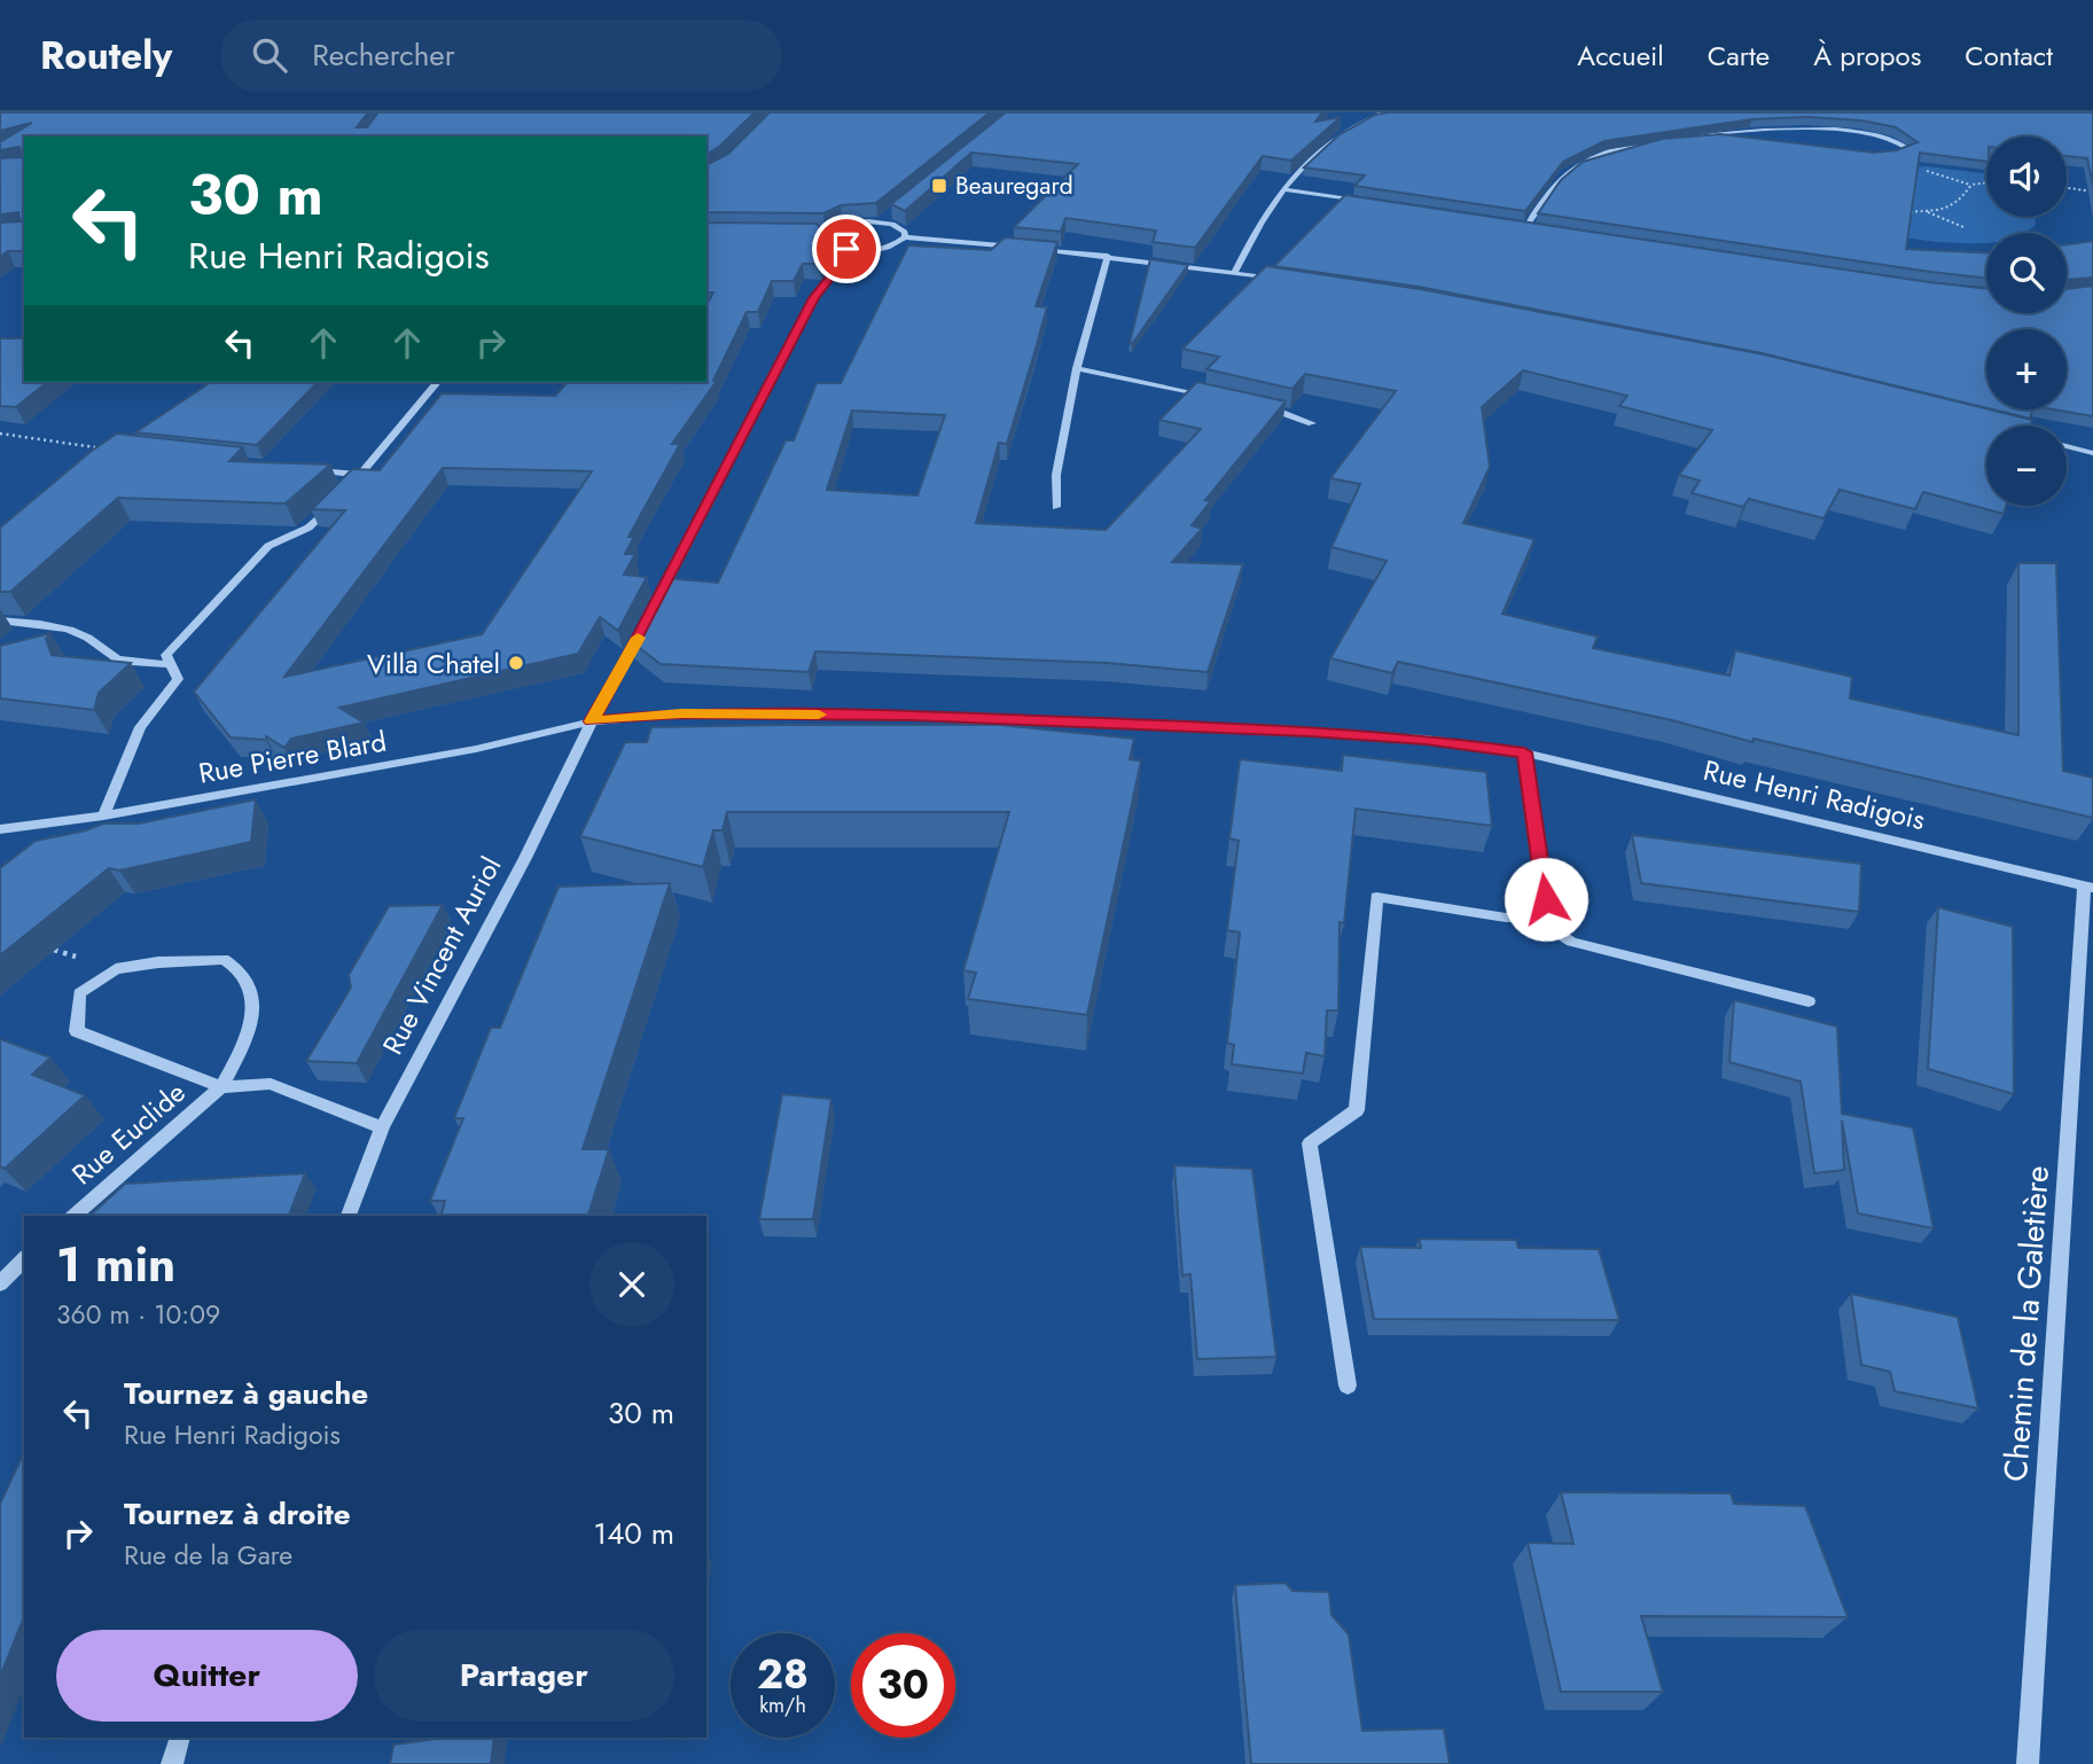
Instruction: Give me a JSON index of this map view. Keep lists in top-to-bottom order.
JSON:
{
  "streets": {
    "street": [
      "Rue Pierre Blard",
      "Rue Henri Radigois",
      "Rue Vincent Auriol",
      "Rue Euclide",
      "Chemin de la Galetière"
    ]
  },
  "crossings": [
    ["Rue Pierre Blard", "Rue Henri Radigois"],
    ["Rue Pierre Blard", "Rue Vincent Auriol"],
    ["Rue Henri Radigois", "Rue Vincent Auriol"],
    ["Rue Henri Radigois", "Chemin de la Galetière"],
    ["Rue Vincent Auriol", "Rue Euclide"]
  ],
  "places": {
    "transit": ["Beauregard"],
    "other": ["Villa Chatel"]
  },
  "page": {
    "header": "Routely",
    "search": "Rechercher",
    "nav": [
      "Accueil",
      "Carte",
      "À propos",
      "Contact"
    ],
    "map_buttons": ["+", "−"],
    "turn": ["30 m", "Rue Henri Radigois"],
    "heading": ["1 min", "360 m · 10:09"],
    "list": [
      {
        "name": "Tournez à gauche",
        "note": "Rue Henri Radigois",
        "value": "30 m"
      },
      {
        "name": "Tournez à droite",
        "note": "Rue de la Gare",
        "value": "140 m"
      }
    ],
    "buttons": ["Quitter", "Partager"],
    "speed": "28 km/h",
    "limit": "30"
  }
}
